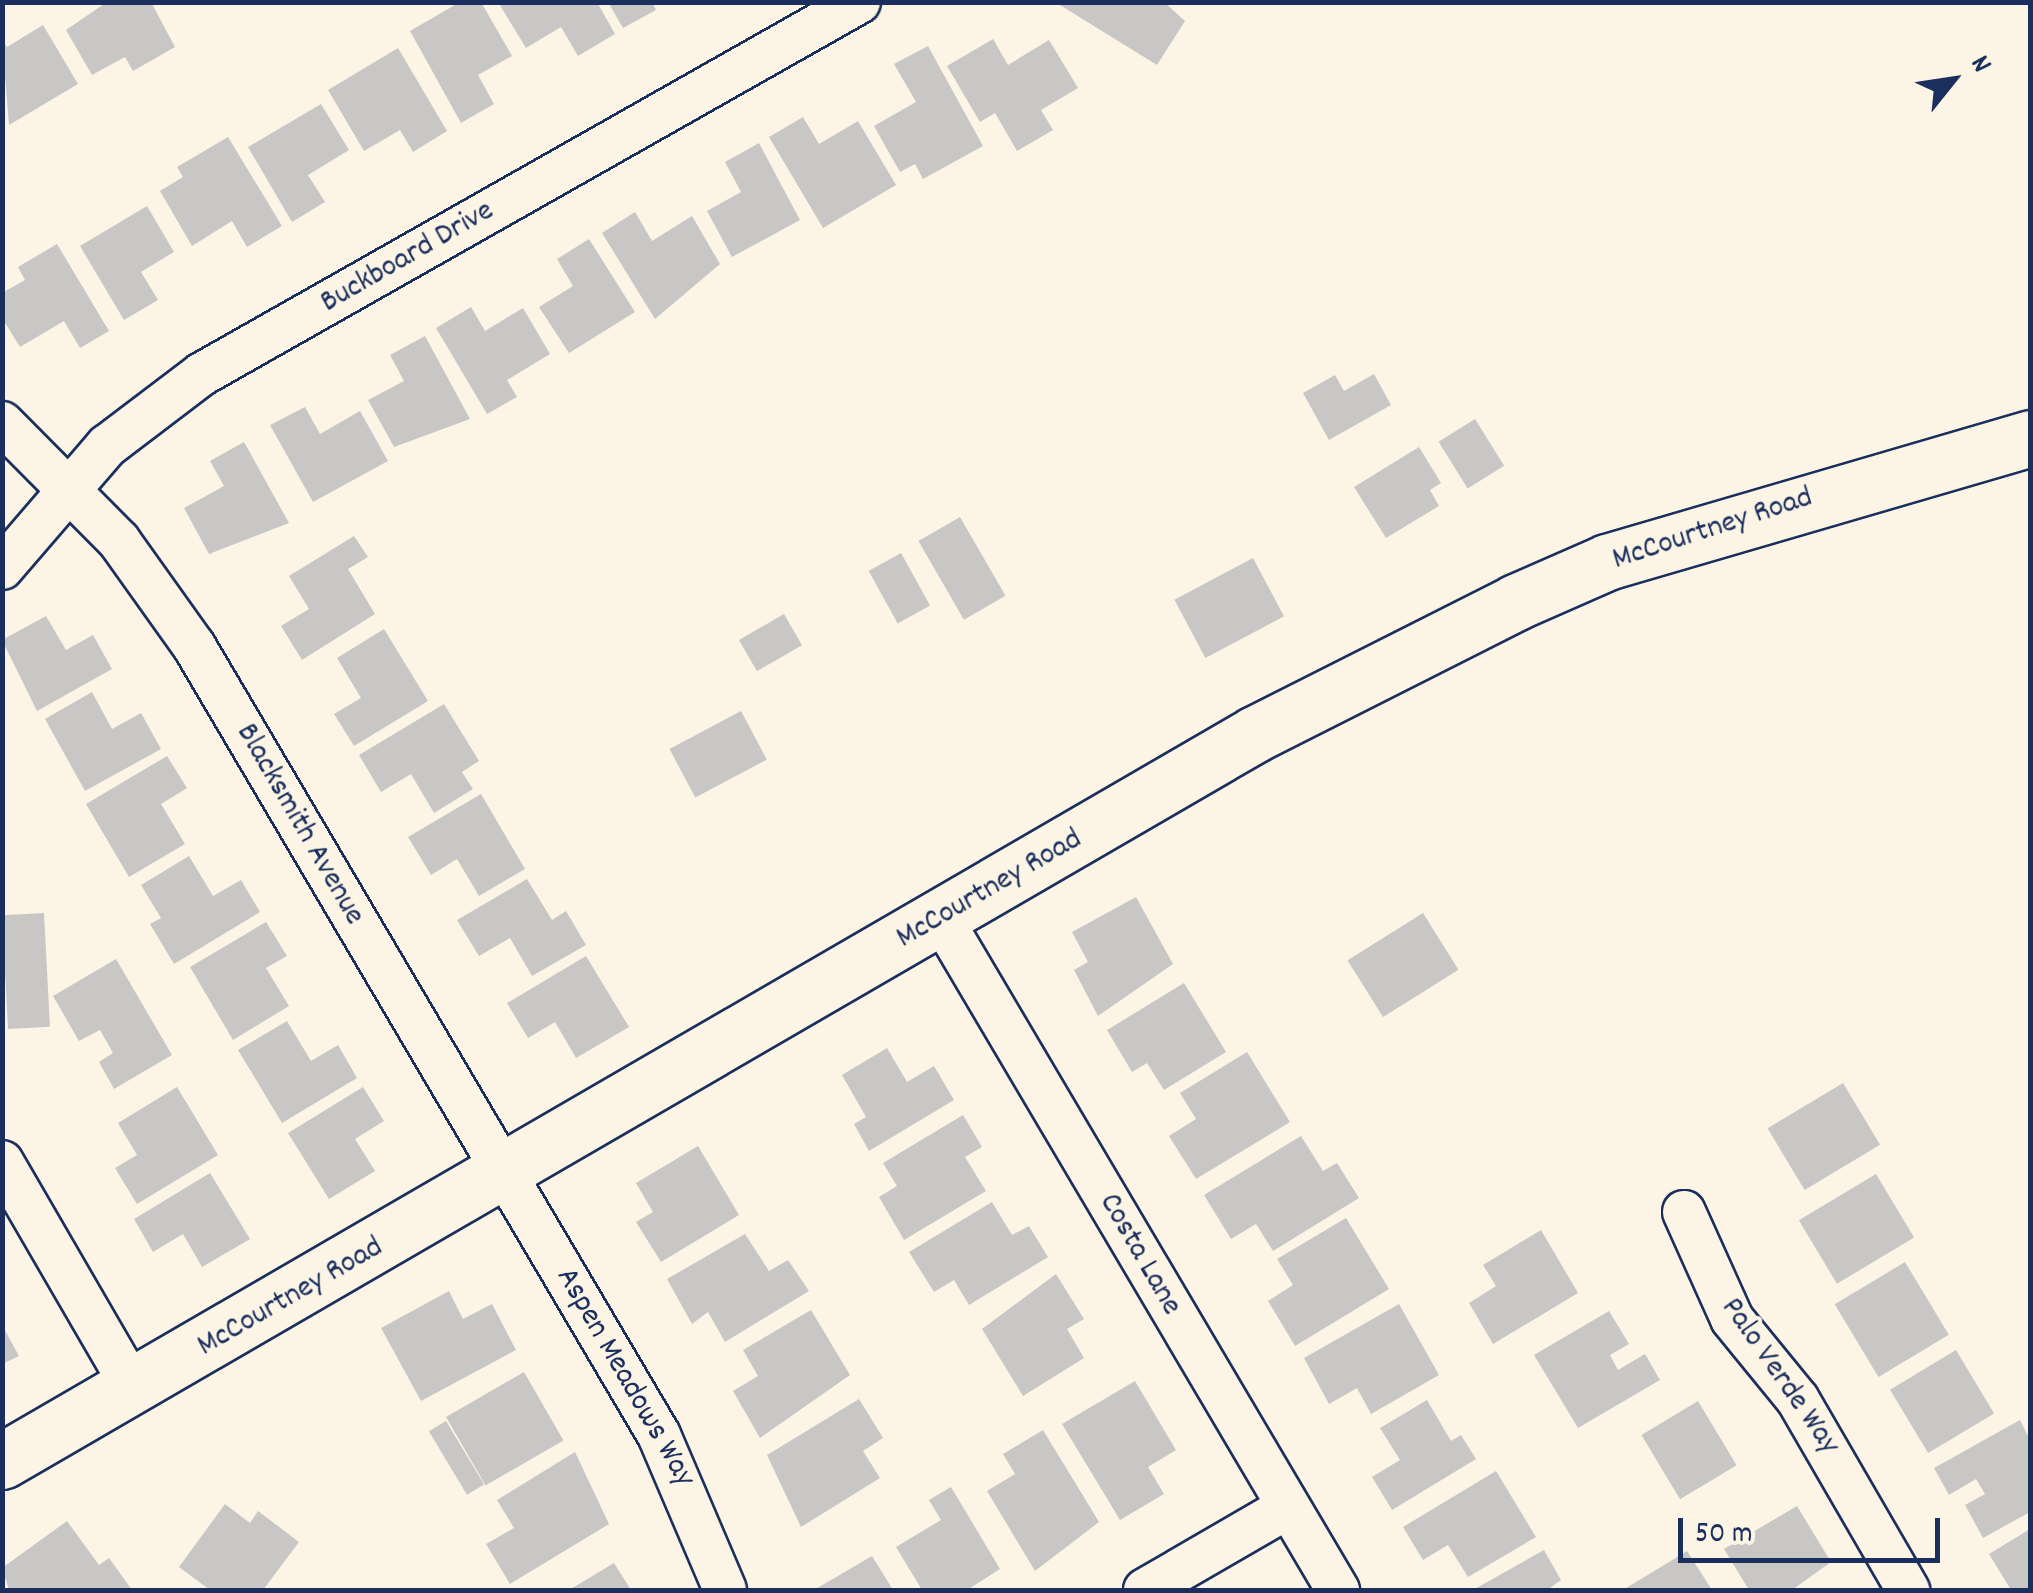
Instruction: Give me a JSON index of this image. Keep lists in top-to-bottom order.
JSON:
{
  "streets": {
    "street": [
      "Buckboard Drive",
      "McCourtney Road",
      "Blacksmith Avenue",
      "Costa Lane",
      "Palo Verde Way",
      "Aspen Meadows Way"
    ]
  },
  "crossings": [
    ["Buckboard Drive", "Blacksmith Avenue"],
    ["McCourtney Road", "Blacksmith Avenue"],
    ["McCourtney Road", "Costa Lane"],
    ["McCourtney Road", "Aspen Meadows Way"],
    ["Blacksmith Avenue", "Aspen Meadows Way"]
  ],
  "scale_bar": "50 m",
  "north": "top right"
}
